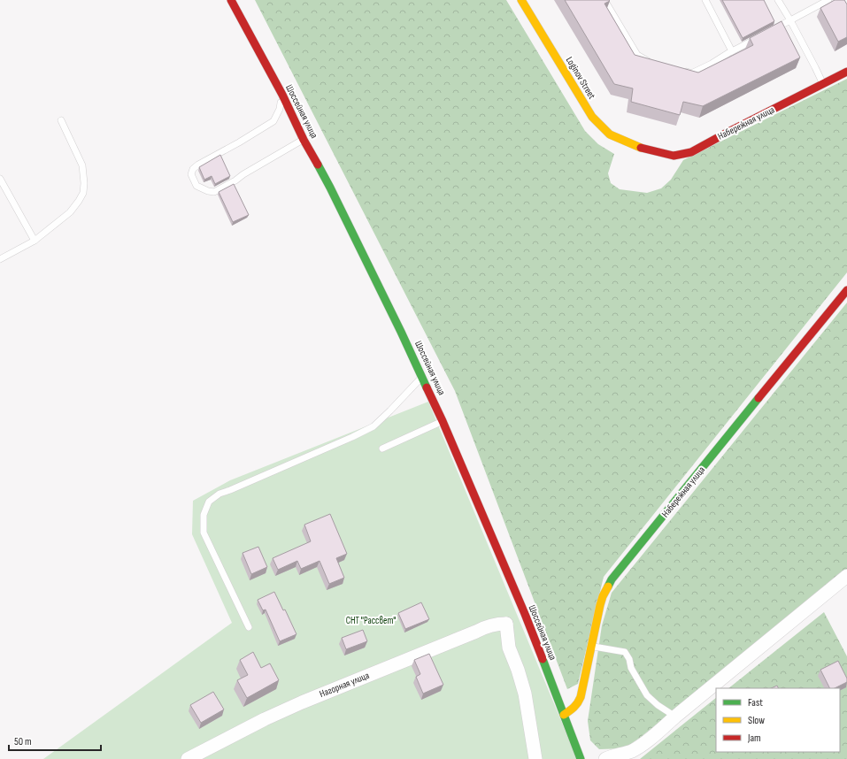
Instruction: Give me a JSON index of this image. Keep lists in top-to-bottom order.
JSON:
{
  "streets": {
    "street": [
      "Loginov Street",
      "Шоссейная улица",
      "Набережная улица",
      "Нагорная улица"
    ]
  },
  "crossings": [
    ["Loginov Street", "Набережная улица"],
    ["Шоссейная улица", "Набережная улица"]
  ],
  "parks": ["СНТ \"Рассвет\""],
  "legend": ["Fast", "Slow", "Jam"],
  "scale_bar": "50 m"
}
